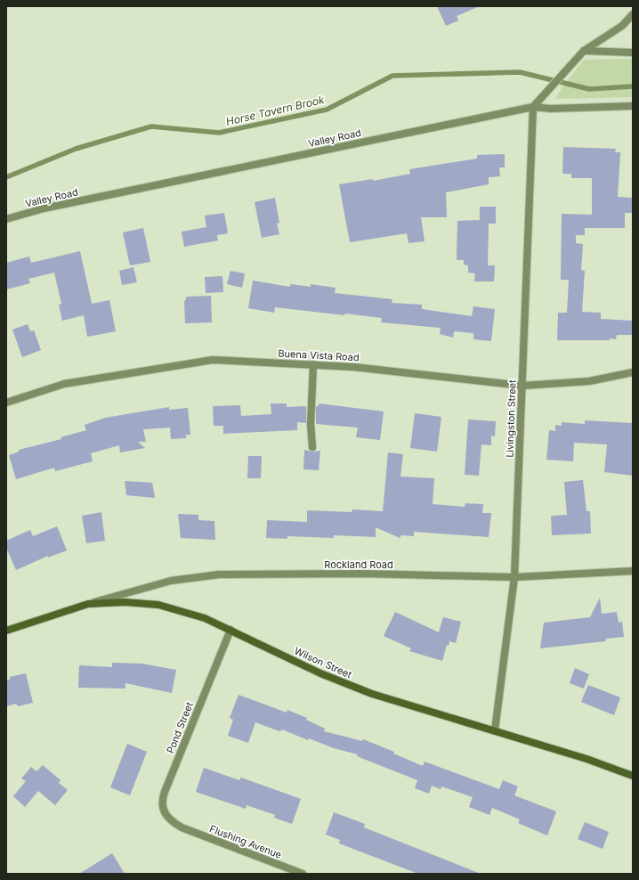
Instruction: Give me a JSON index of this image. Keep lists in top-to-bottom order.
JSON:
{
  "streets": {
    "main road": ["Wilson Street"],
    "street": [
      "Valley Road",
      "Buena Vista Road",
      "Livingston Street",
      "Rockland Road",
      "Pond Street",
      "Flushing Avenue"
    ]
  },
  "crossings": [
    ["Valley Road", "Livingston Street"],
    ["Buena Vista Road", "Livingston Street"],
    ["Livingston Street", "Rockland Road"],
    ["Livingston Street", "Wilson Street"],
    ["Rockland Road", "Wilson Street"],
    ["Wilson Street", "Pond Street"],
    ["Pond Street", "Flushing Avenue"]
  ],
  "water": ["Horse Tavern Brook"]
}
